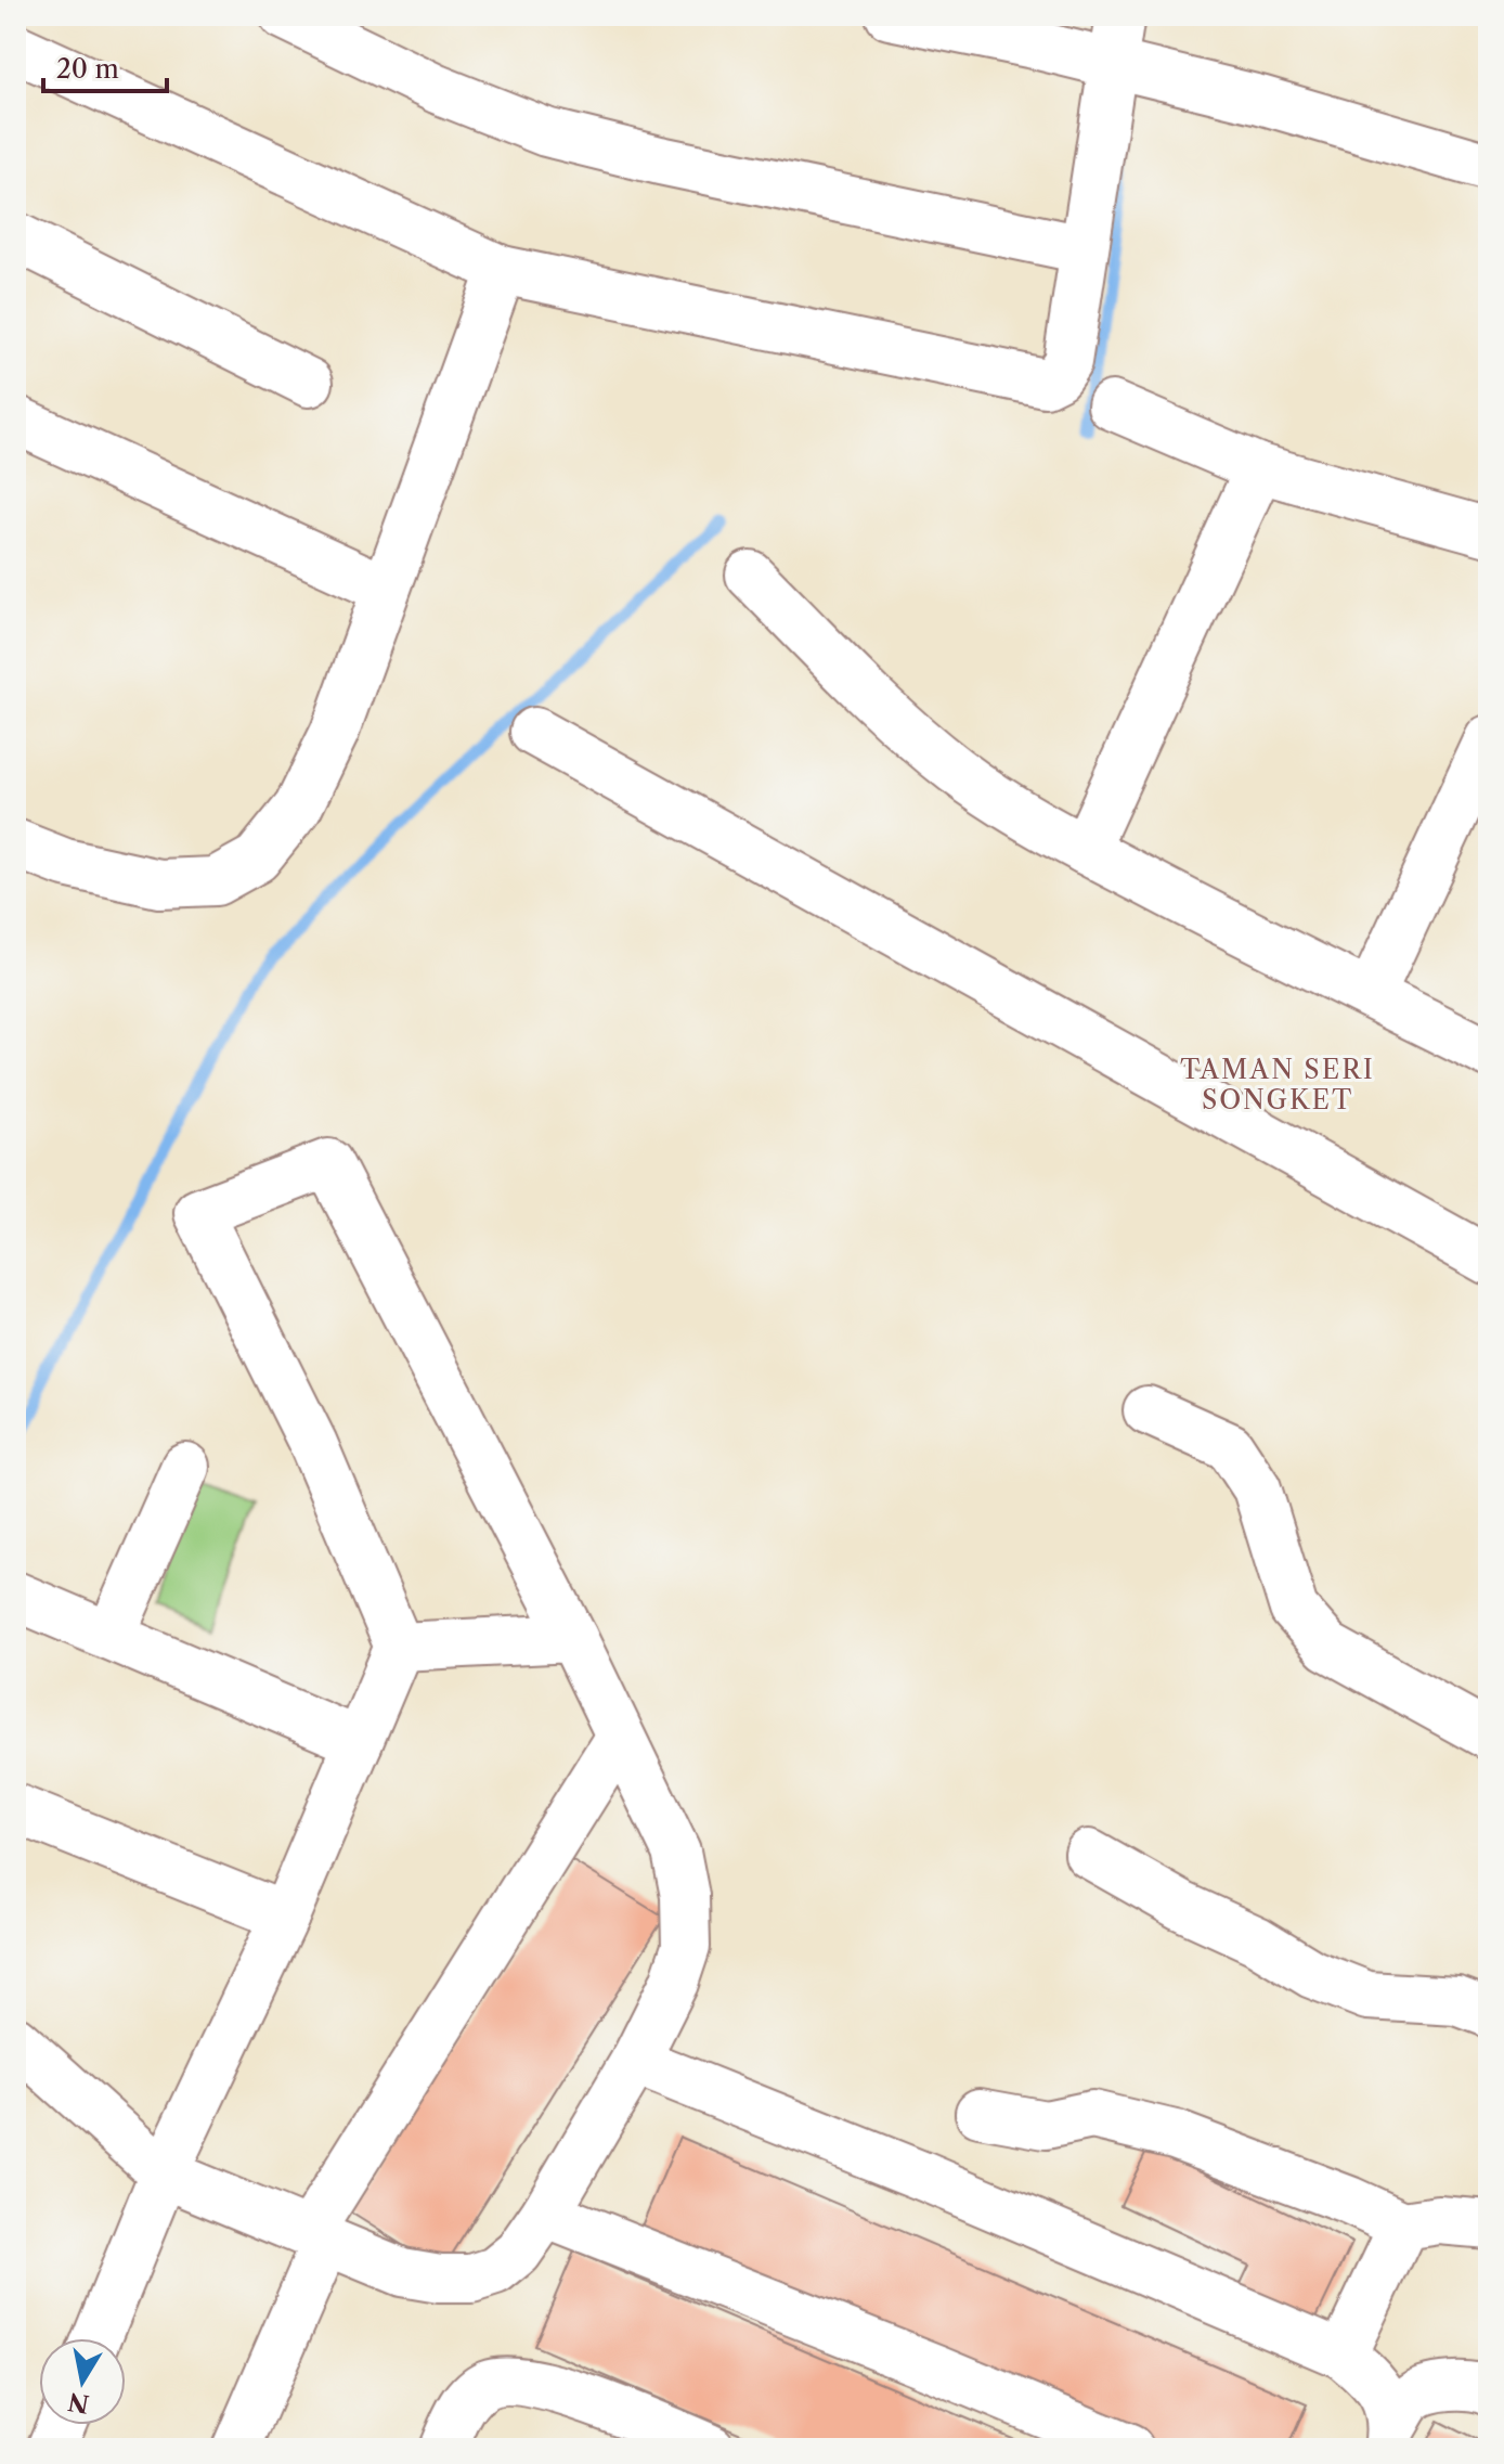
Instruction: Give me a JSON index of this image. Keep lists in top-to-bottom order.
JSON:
{
  "districts": ["TAMAN SERI SONGKET"],
  "scale_bar": "20 m",
  "north": "bottom"
}
